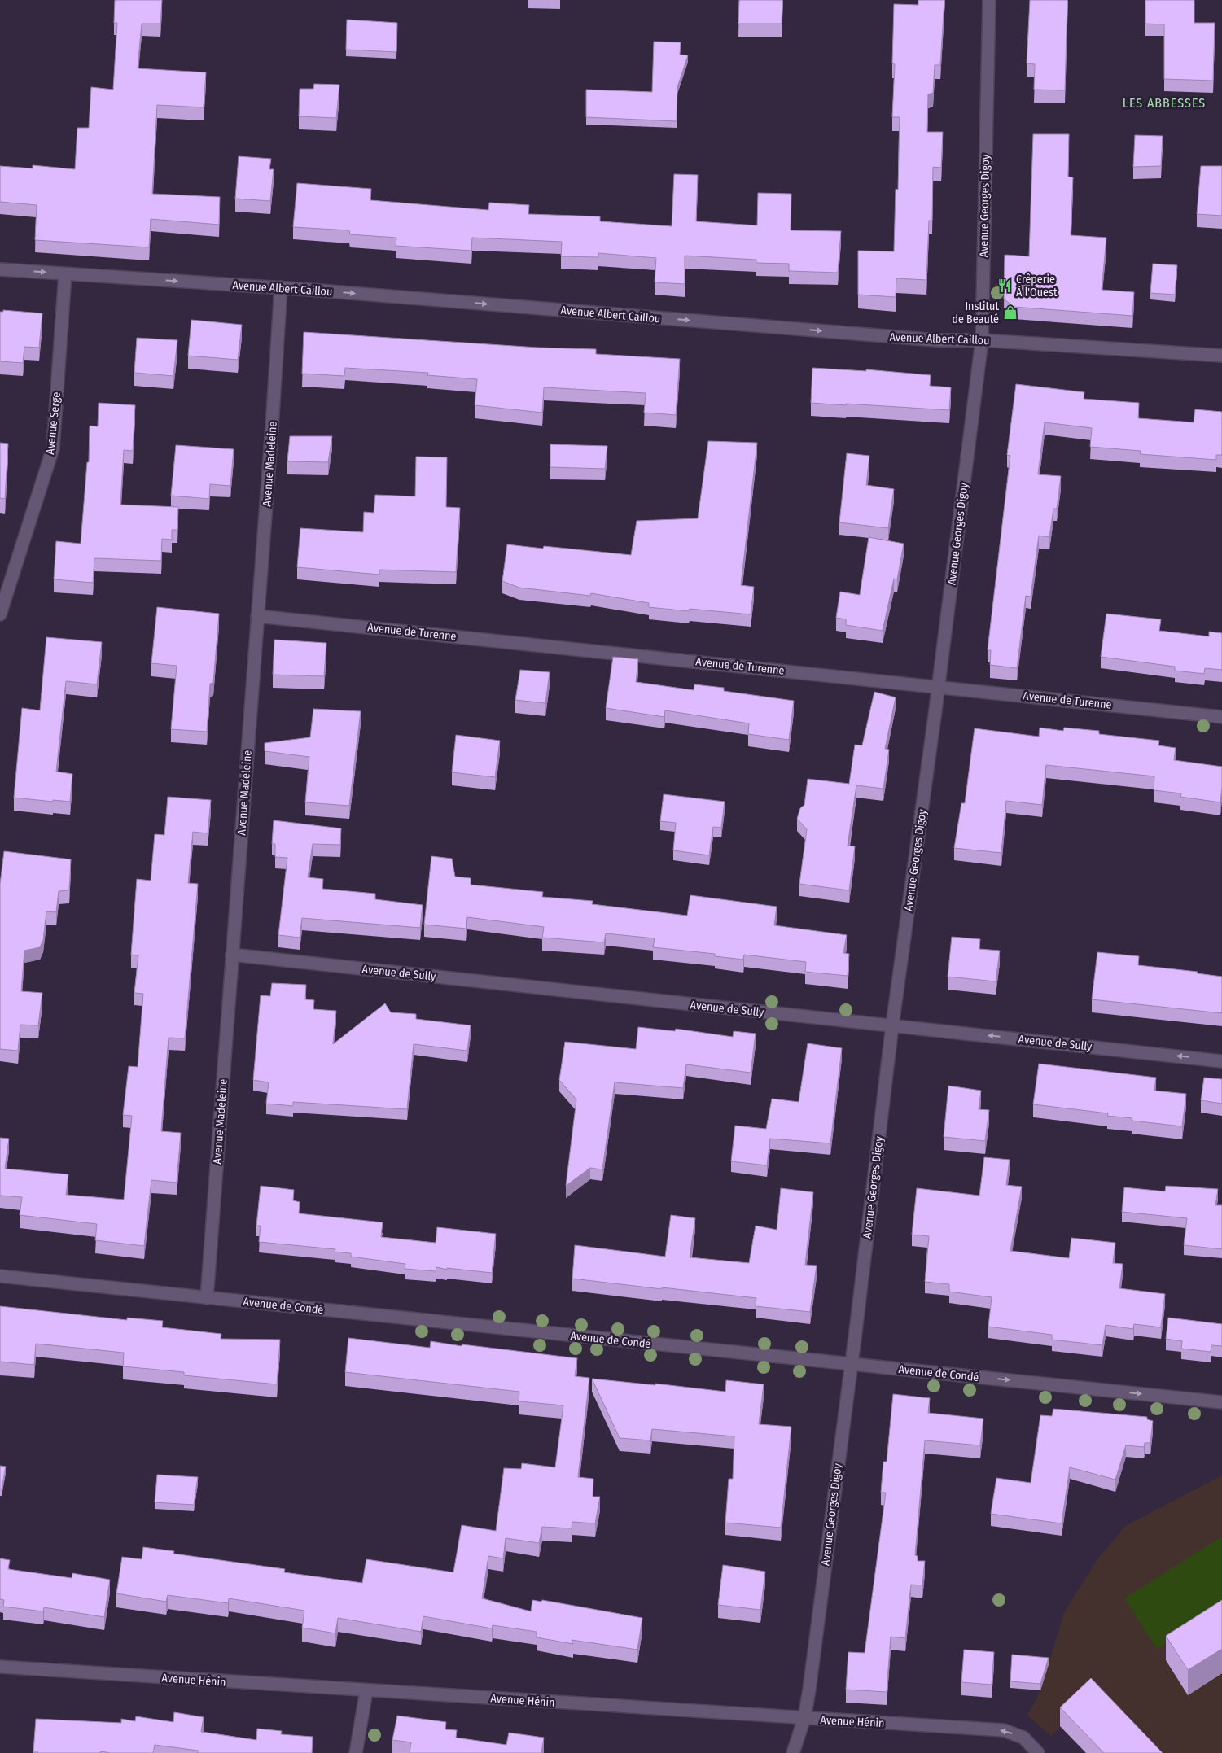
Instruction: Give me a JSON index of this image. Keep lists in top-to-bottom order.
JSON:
{
  "streets": {
    "street": [
      "Avenue Georges Digoy",
      "Avenue Albert Caillou",
      "Avenue Serge",
      "Avenue Madeleine",
      "Avenue de Turenne",
      "Avenue de Sully",
      "Avenue de Condé",
      "Avenue Hénin"
    ]
  },
  "crossings": [
    ["Avenue Georges Digoy", "Avenue Albert Caillou"],
    ["Avenue Georges Digoy", "Avenue de Turenne"],
    ["Avenue Georges Digoy", "Avenue de Sully"],
    ["Avenue Georges Digoy", "Avenue de Condé"],
    ["Avenue Georges Digoy", "Avenue Hénin"],
    ["Avenue Albert Caillou", "Avenue Serge"],
    ["Avenue Albert Caillou", "Avenue Madeleine"],
    ["Avenue Madeleine", "Avenue de Turenne"],
    ["Avenue Madeleine", "Avenue de Sully"],
    ["Avenue Madeleine", "Avenue de Condé"]
  ],
  "one_way": ["Avenue Albert Caillou"],
  "districts": ["LES ABBESSES"],
  "places": {
    "restaurant": ["Crêperie À l'Ouest"],
    "shop": ["Institut de Beauté"]
  }
}
